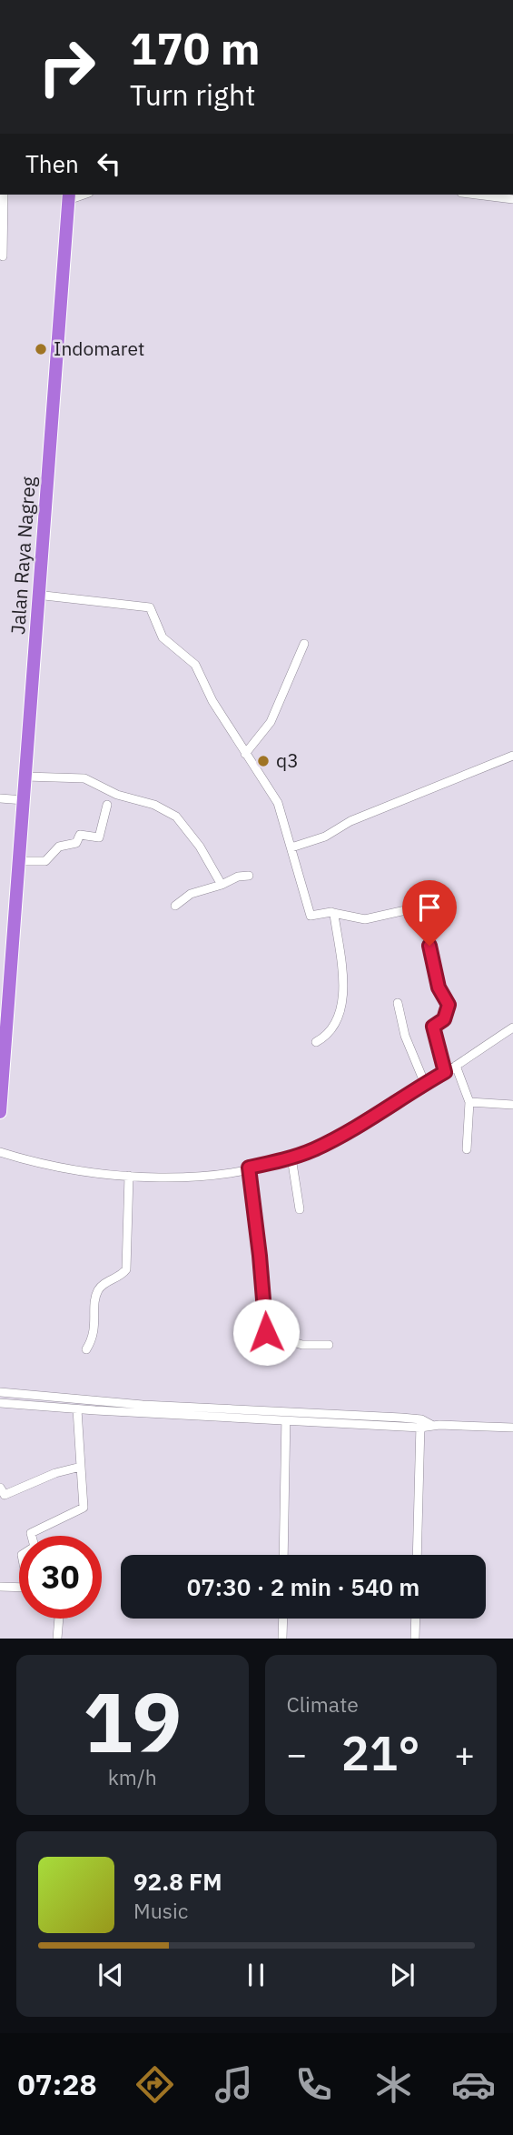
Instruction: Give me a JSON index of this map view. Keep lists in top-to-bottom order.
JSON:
{
  "streets": {
    "highway": ["Jalan Raya Nagreg"]
  },
  "places": ["Indomaret", "q3"],
  "page": {
    "turn": ["170 m", "Turn right"],
    "then": "Then",
    "limit": "30",
    "trip": "07:30 · 2 min · 540 m",
    "tile": [
      ["19", "km/h"],
      "Climate"
    ],
    "heat": ["−", "21°", "+"],
    "song": ["92.8 FM", "Music"],
    "tabs": "07:28"
  }
}
